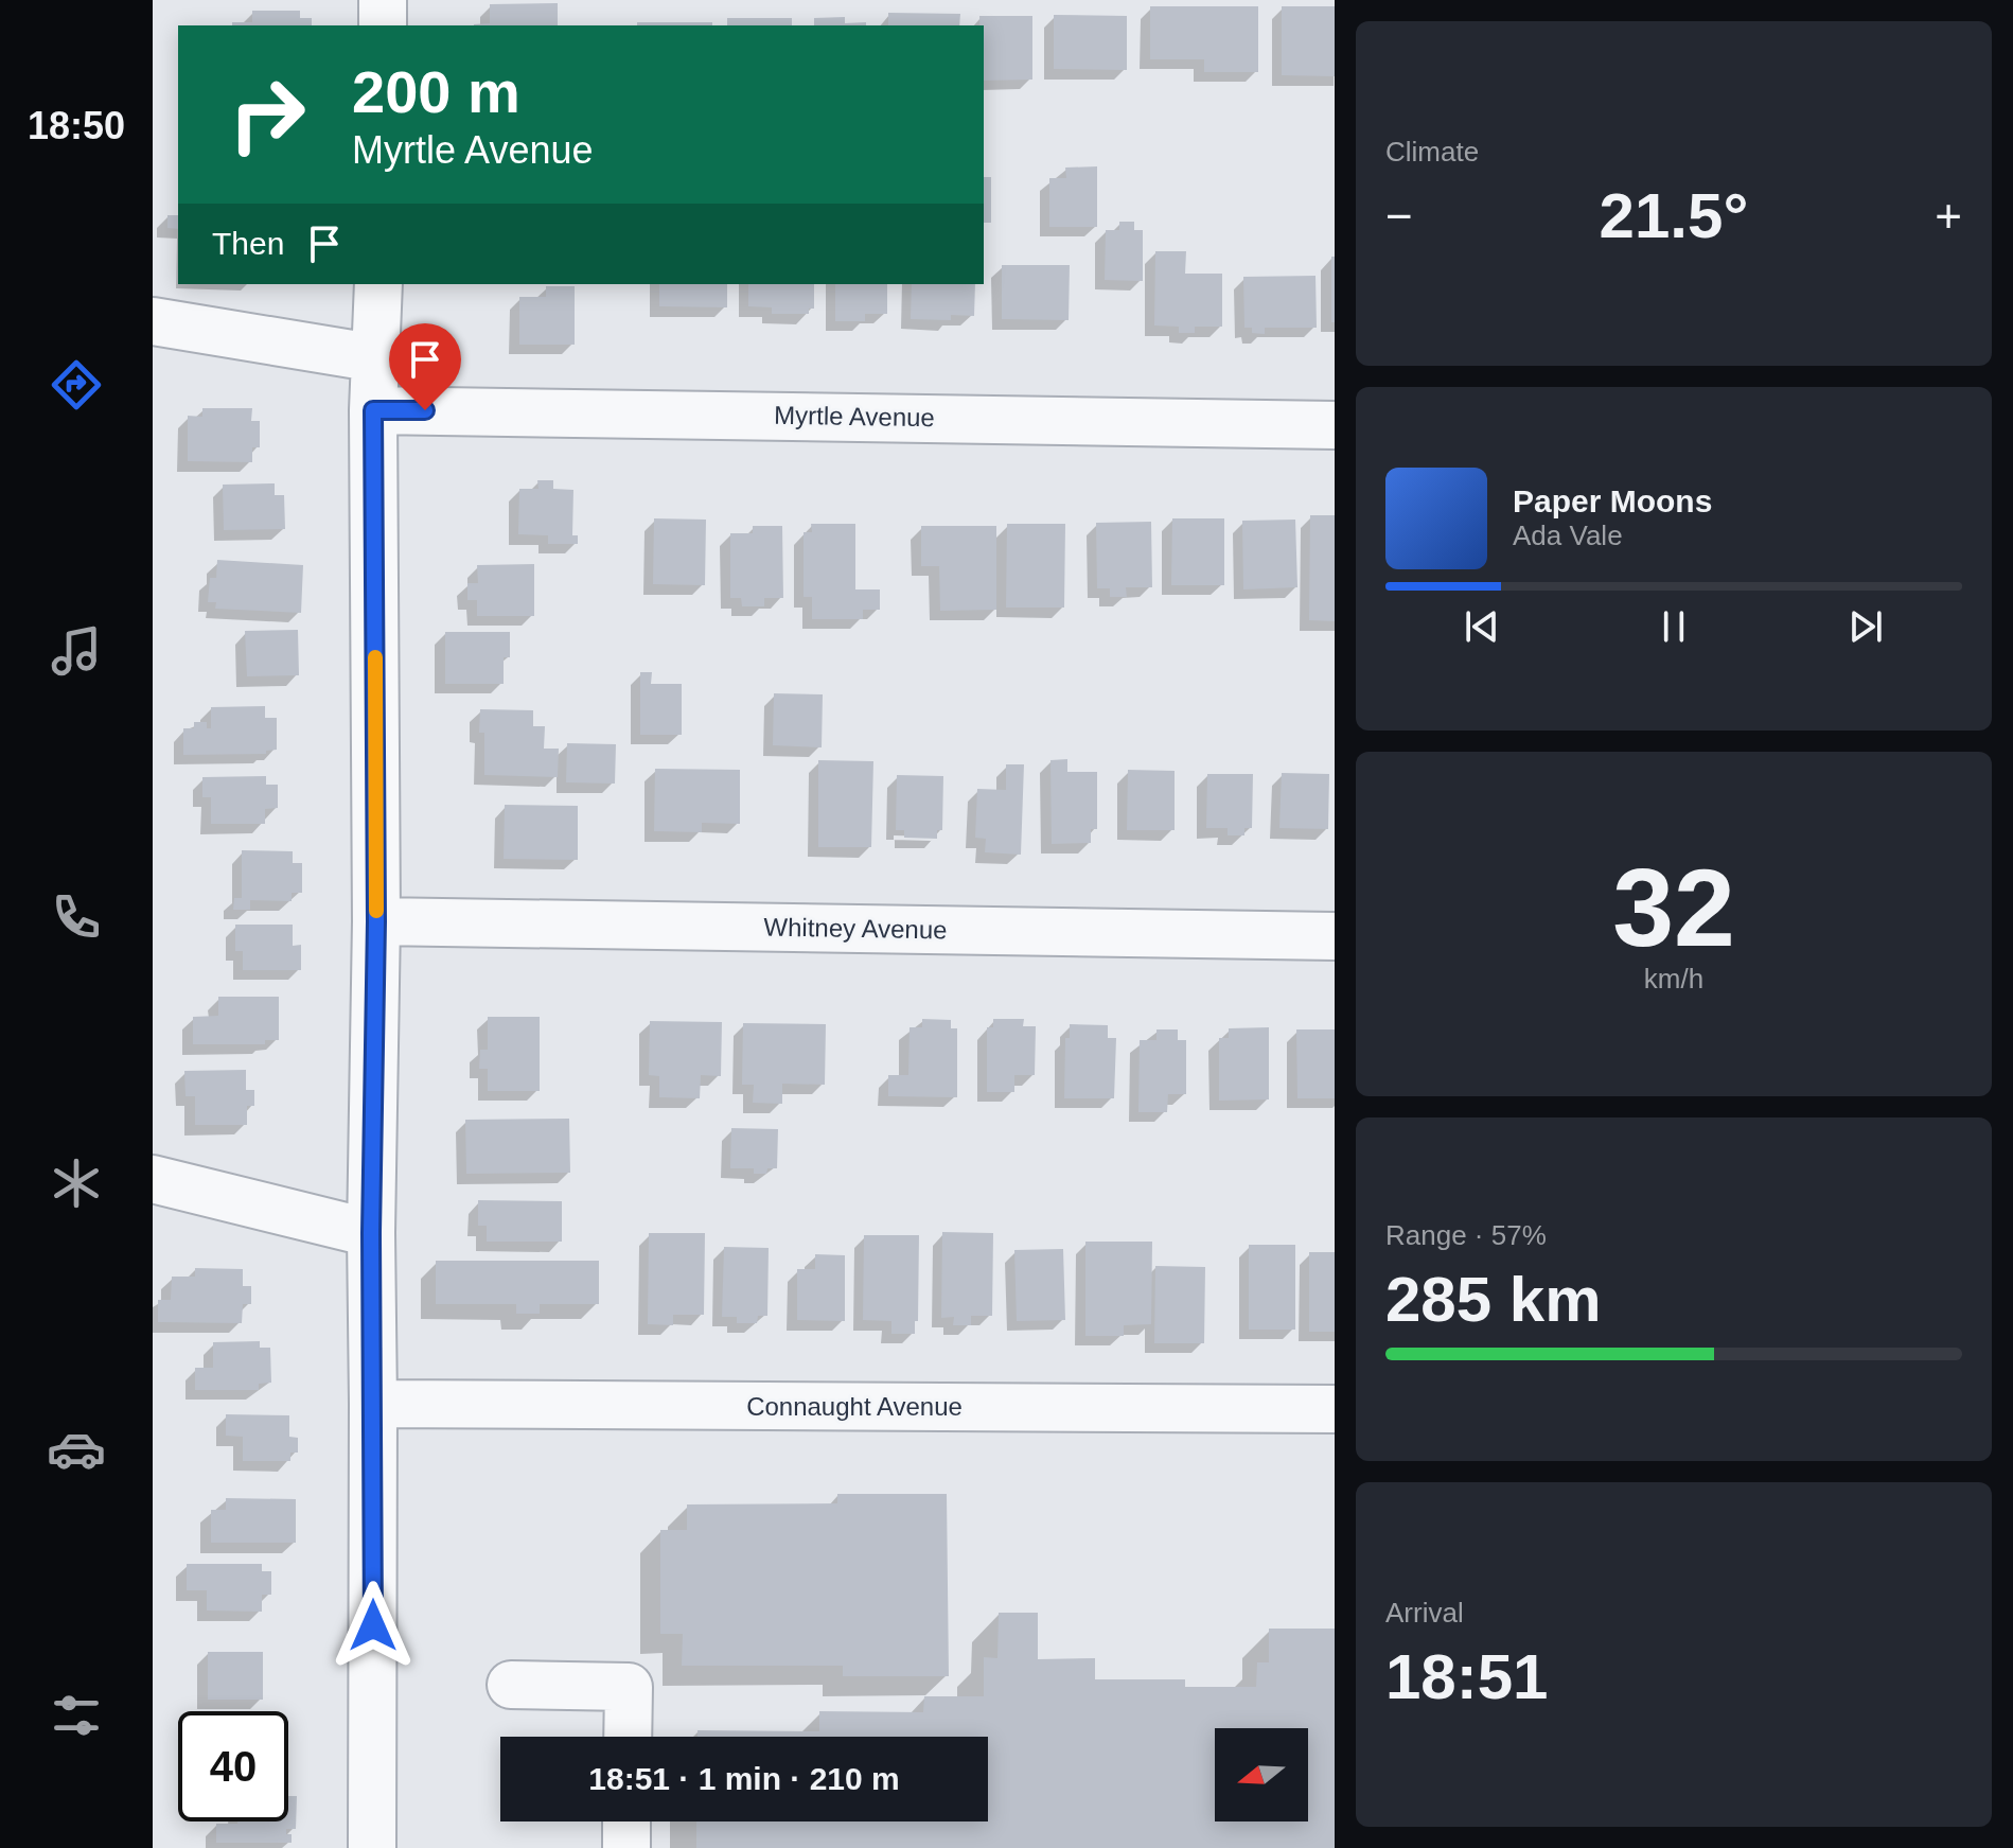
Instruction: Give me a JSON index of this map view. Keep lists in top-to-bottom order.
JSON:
{
  "streets": {
    "street": ["Myrtle Avenue", "Whitney Avenue", "Connaught Avenue"]
  },
  "north": "left",
  "page": {
    "tabs": "18:50",
    "tile": [
      "Climate",
      ["32", "km/h"],
      ["Range · 57%", "285 km"],
      ["Arrival", "18:51"]
    ],
    "turn": ["200 m", "Myrtle Avenue"],
    "heat": ["−", "21.5°", "+"],
    "then": "Then",
    "song": ["Paper Moons", "Ada Vale"],
    "limit": "40",
    "trip": "18:51 · 1 min · 210 m"
  }
}
